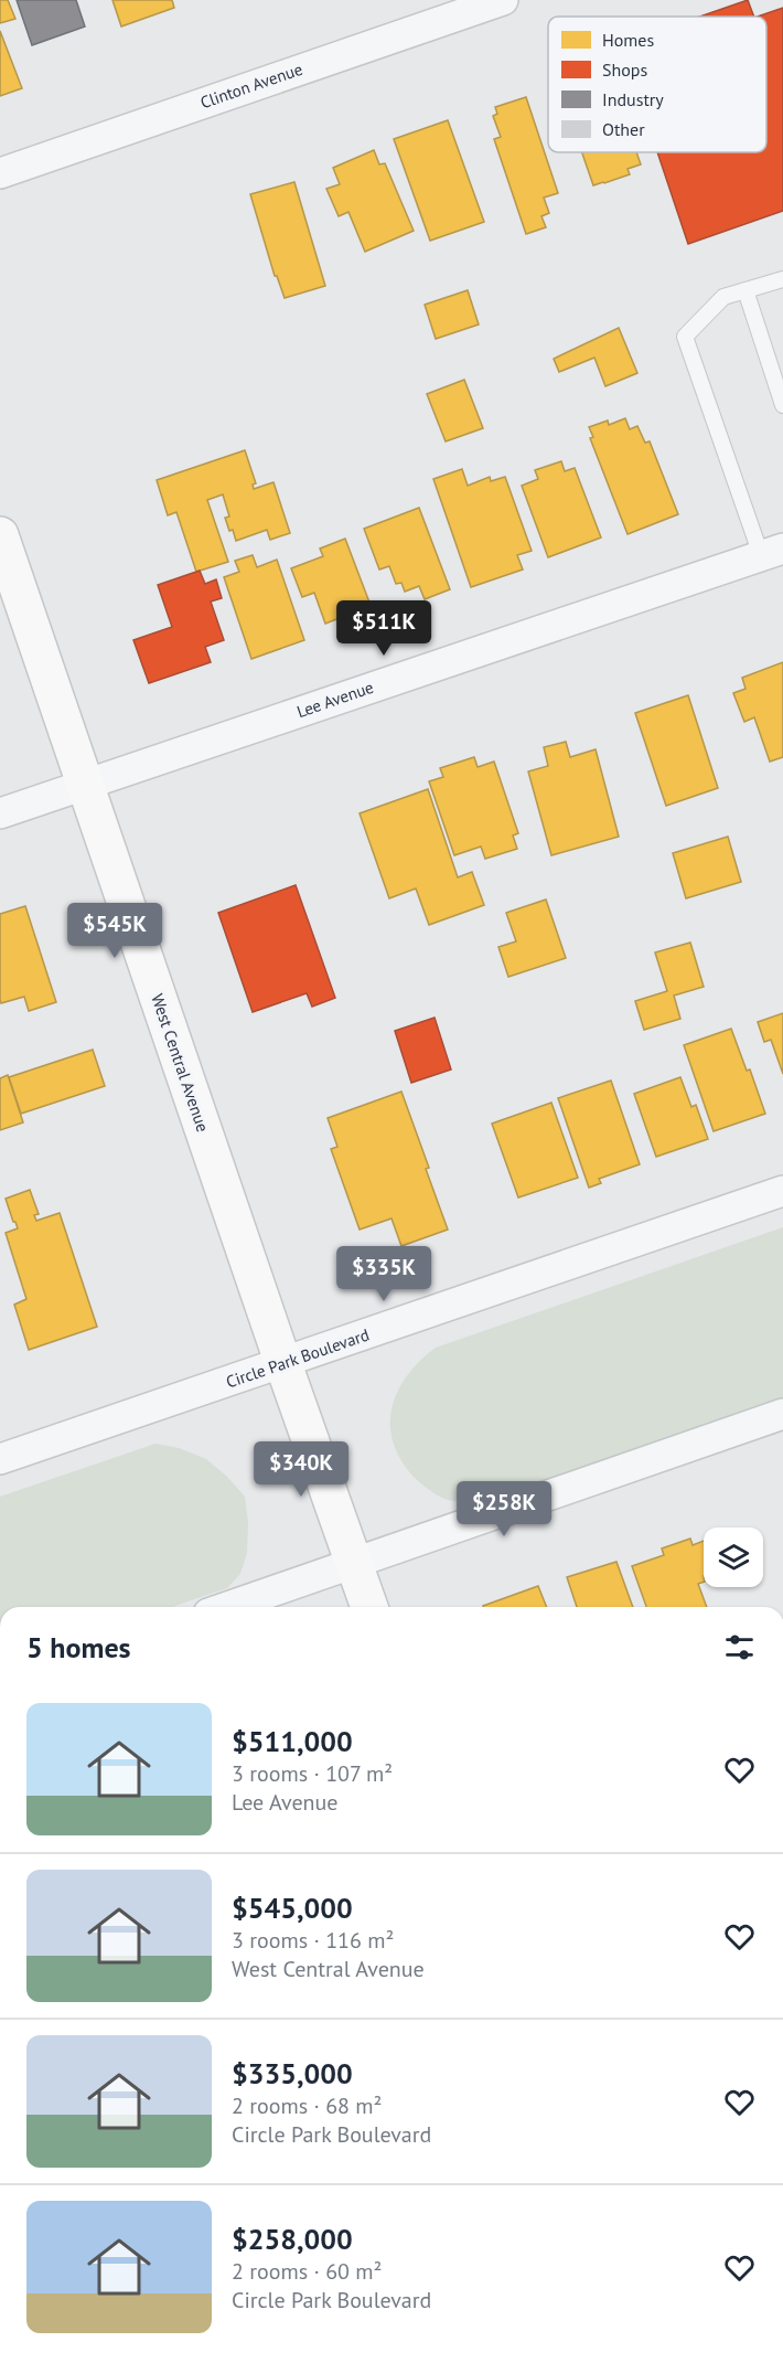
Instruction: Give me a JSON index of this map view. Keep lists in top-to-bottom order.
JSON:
{
  "streets": {
    "street": [
      "Clinton Avenue",
      "Lee Avenue",
      "West Central Avenue",
      "Circle Park Boulevard"
    ]
  },
  "crossings": [
    ["Lee Avenue", "West Central Avenue"],
    ["West Central Avenue", "Circle Park Boulevard"]
  ],
  "legend": [
    "Homes",
    "Shops",
    "Industry",
    "Other"
  ],
  "page": {
    "price": [
      "$511K",
      "$545K",
      "$335K",
      "$340K",
      "$258K"
    ],
    "heading": "5 homes",
    "list": [
      {
        "name": "$511,000",
        "note": "3 rooms · 107 m² · Lee Avenue"
      },
      {
        "name": "$545,000",
        "note": "3 rooms · 116 m² · West Central Avenue"
      },
      {
        "name": "$335,000",
        "note": "2 rooms · 68 m² · Circle Park Boulevard"
      },
      {
        "name": "$258,000",
        "note": "2 rooms · 60 m² · Circle Park Boulevard"
      }
    ]
  }
}
